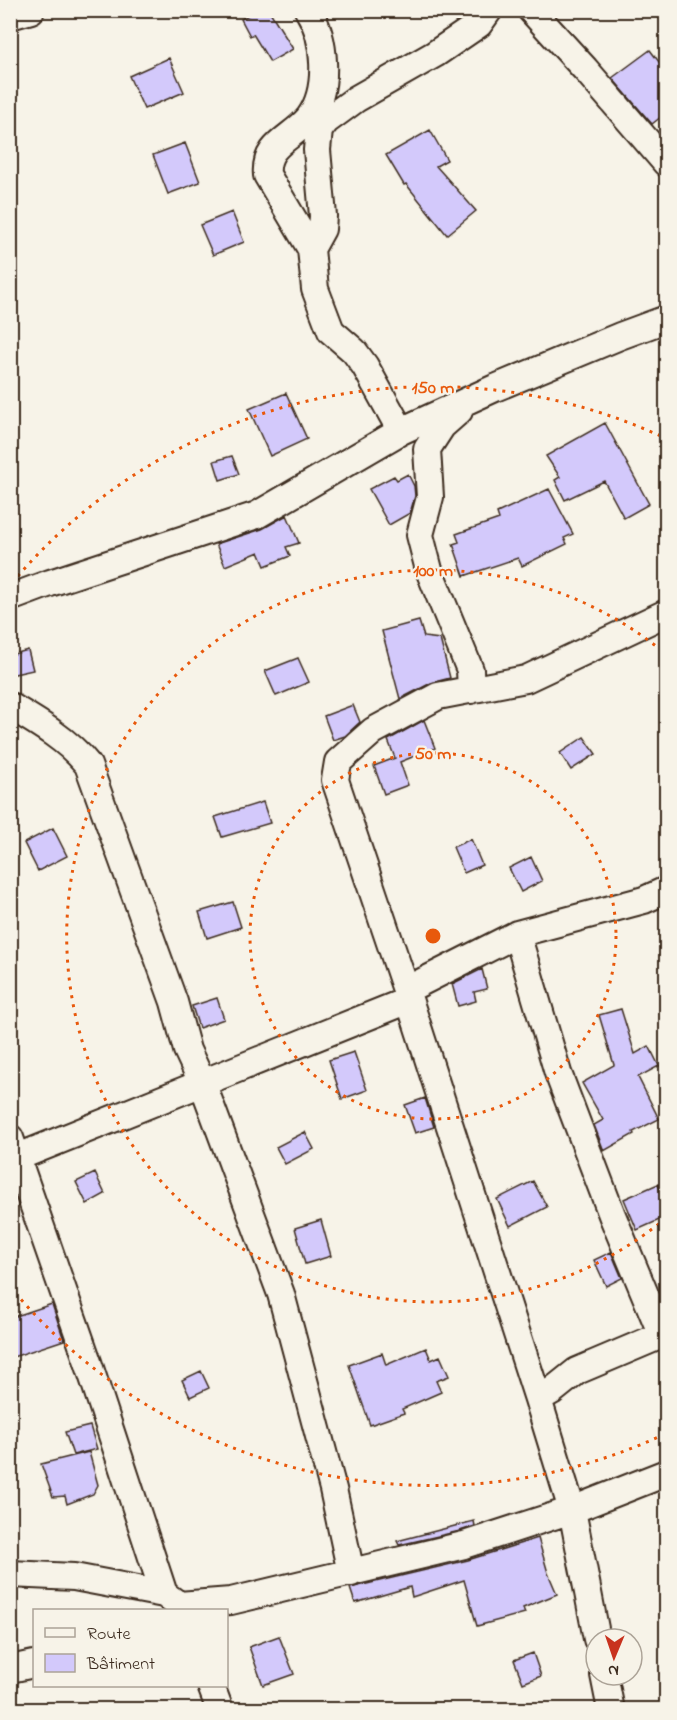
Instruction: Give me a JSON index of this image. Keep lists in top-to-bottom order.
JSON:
{
  "legend": ["Route", "Bâtiment"],
  "north": "bottom",
  "rings": ["150 m", "100 m", "50 m"]
}
